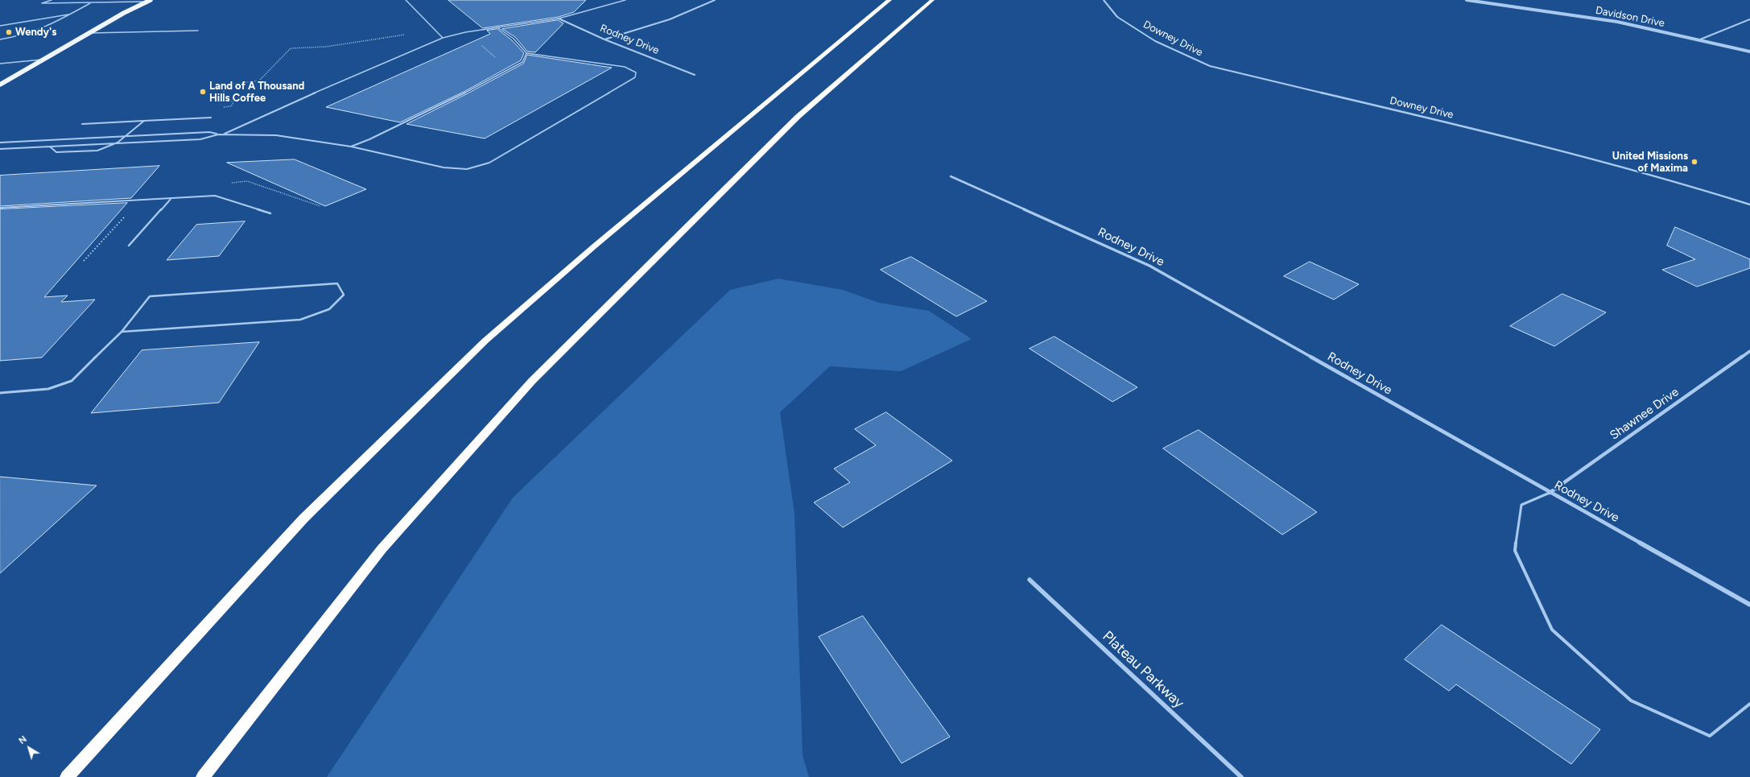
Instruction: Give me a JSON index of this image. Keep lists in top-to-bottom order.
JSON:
{
  "streets": {
    "street": [
      "Davidson Drive",
      "Downey Drive",
      "Rodney Drive",
      "Shawnee Drive",
      "Plateau Parkway"
    ]
  },
  "crossings": [
    ["Rodney Drive", "Shawnee Drive"]
  ],
  "places": ["Wendy's", "Land of A Thousand Hills Coffee", "United Missions of Maxima"],
  "north": "top left"
}
